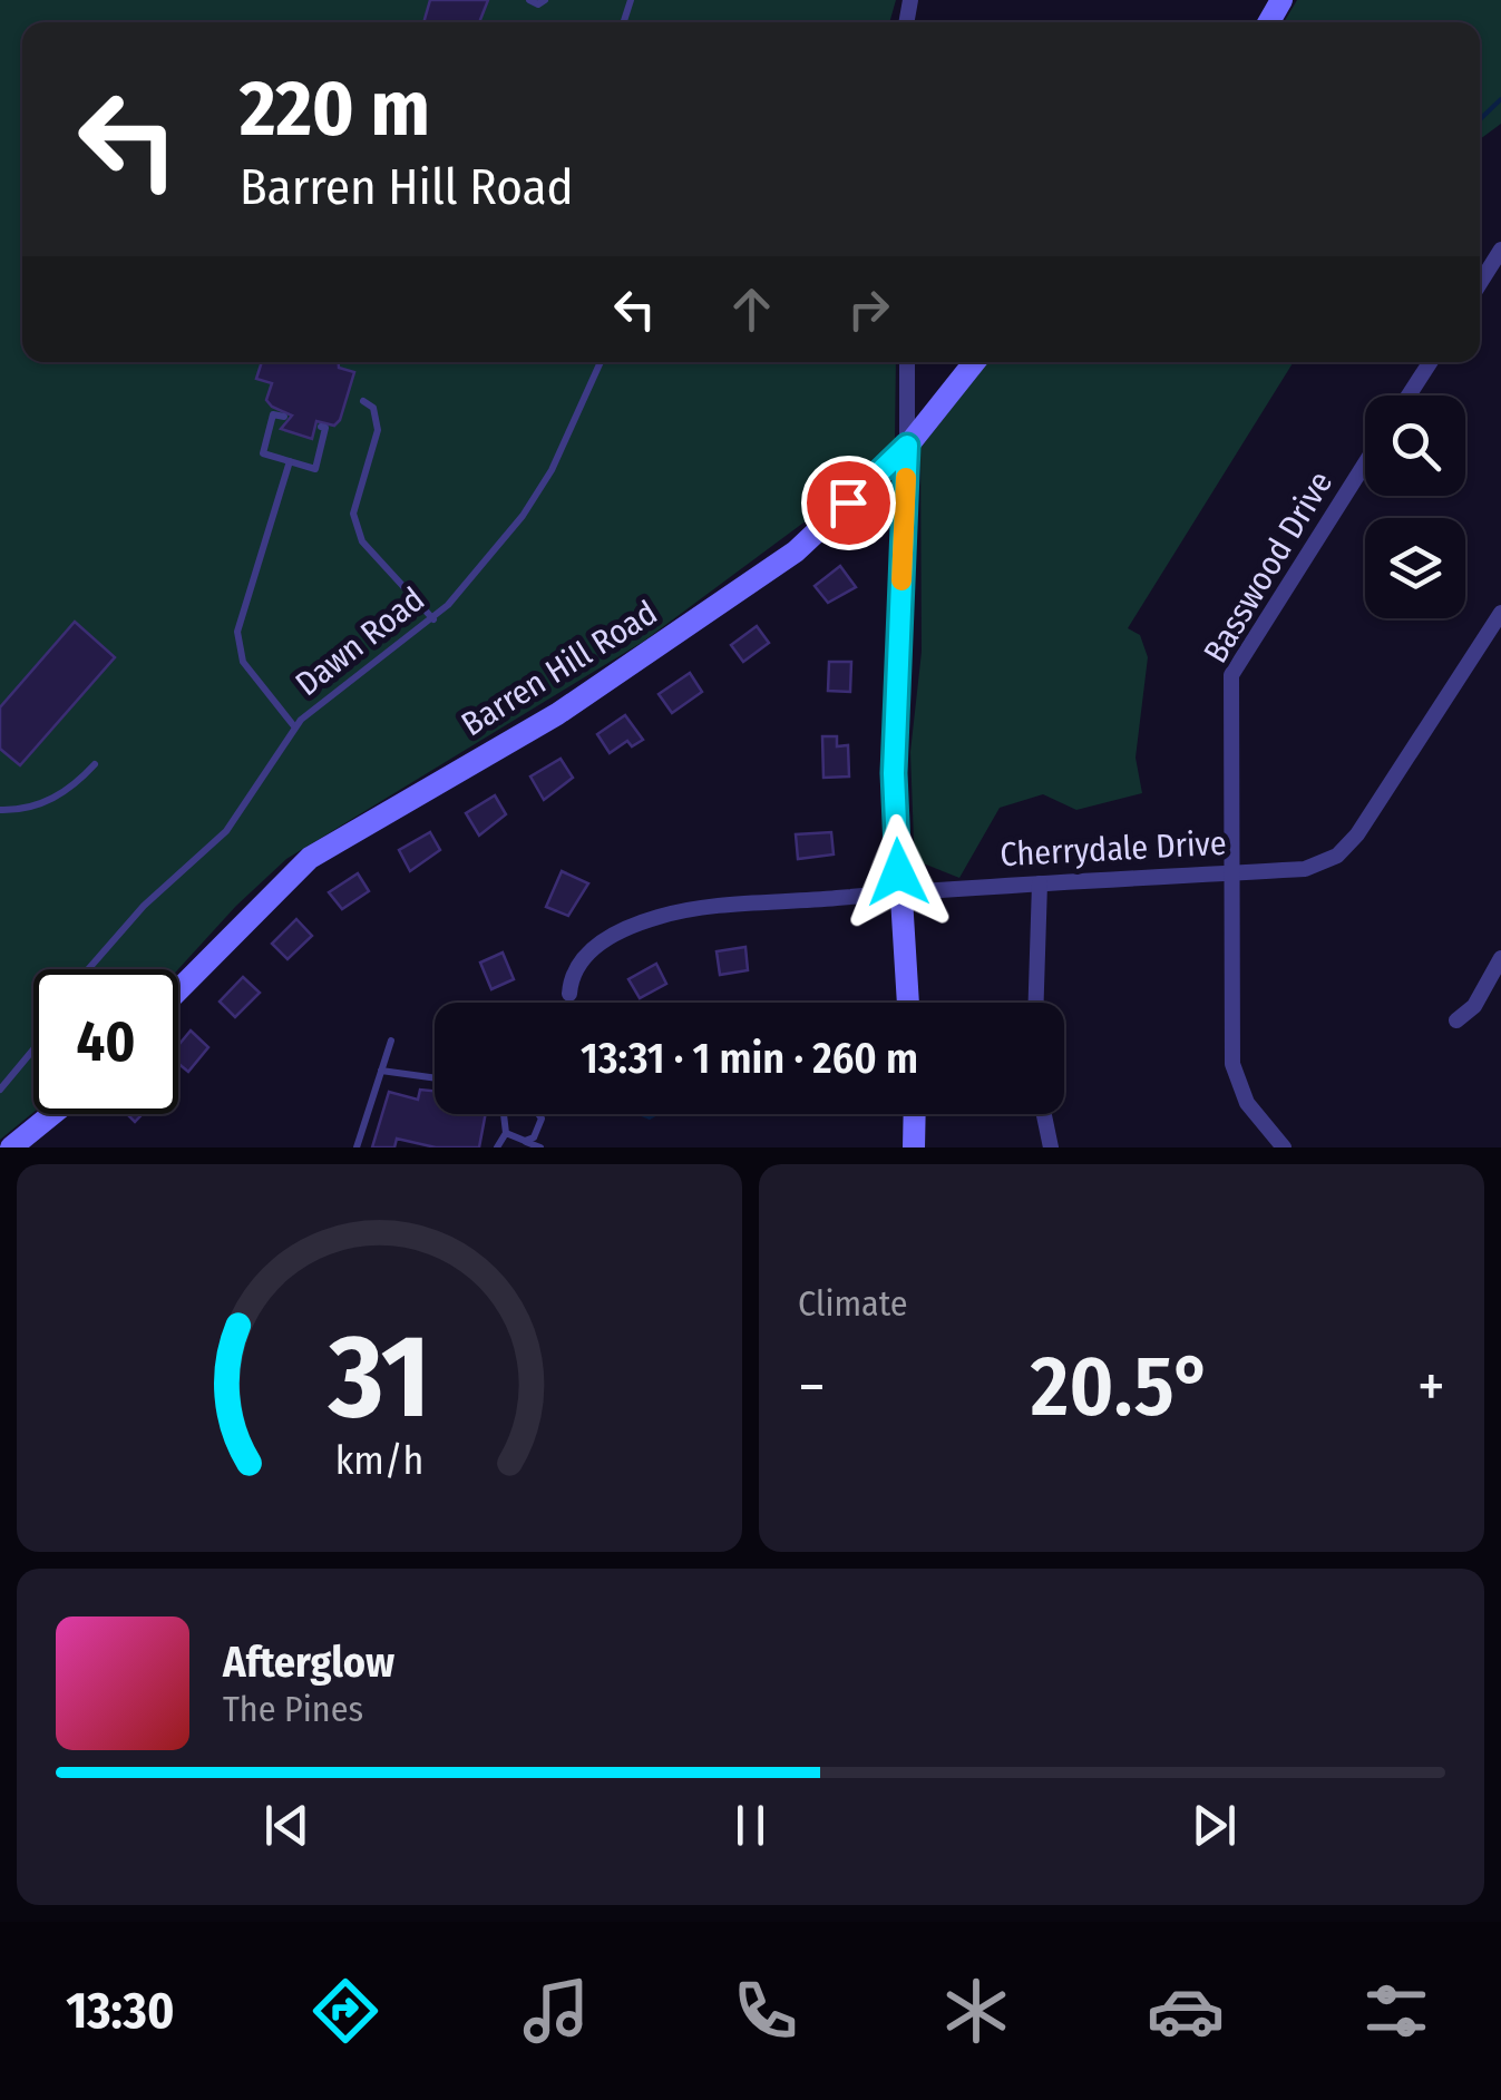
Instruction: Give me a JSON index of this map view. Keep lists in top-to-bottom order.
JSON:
{
  "streets": {
    "street": ["Basswood Drive", "Barren Hill Road", "Cherrydale Drive"],
    "lane": ["Dawn Road"]
  },
  "crossings": [
    ["Basswood Drive", "Cherrydale Drive"]
  ],
  "page": {
    "turn": ["220 m", "Barren Hill Road"],
    "limit": "40",
    "trip": "13:31 · 1 min · 260 m",
    "tile": "Climate",
    "heat": ["−", "20.5°", "+"],
    "song": ["Afterglow", "The Pines"],
    "tabs": "13:30",
    "gauge": ["31", "km/h"]
  }
}
